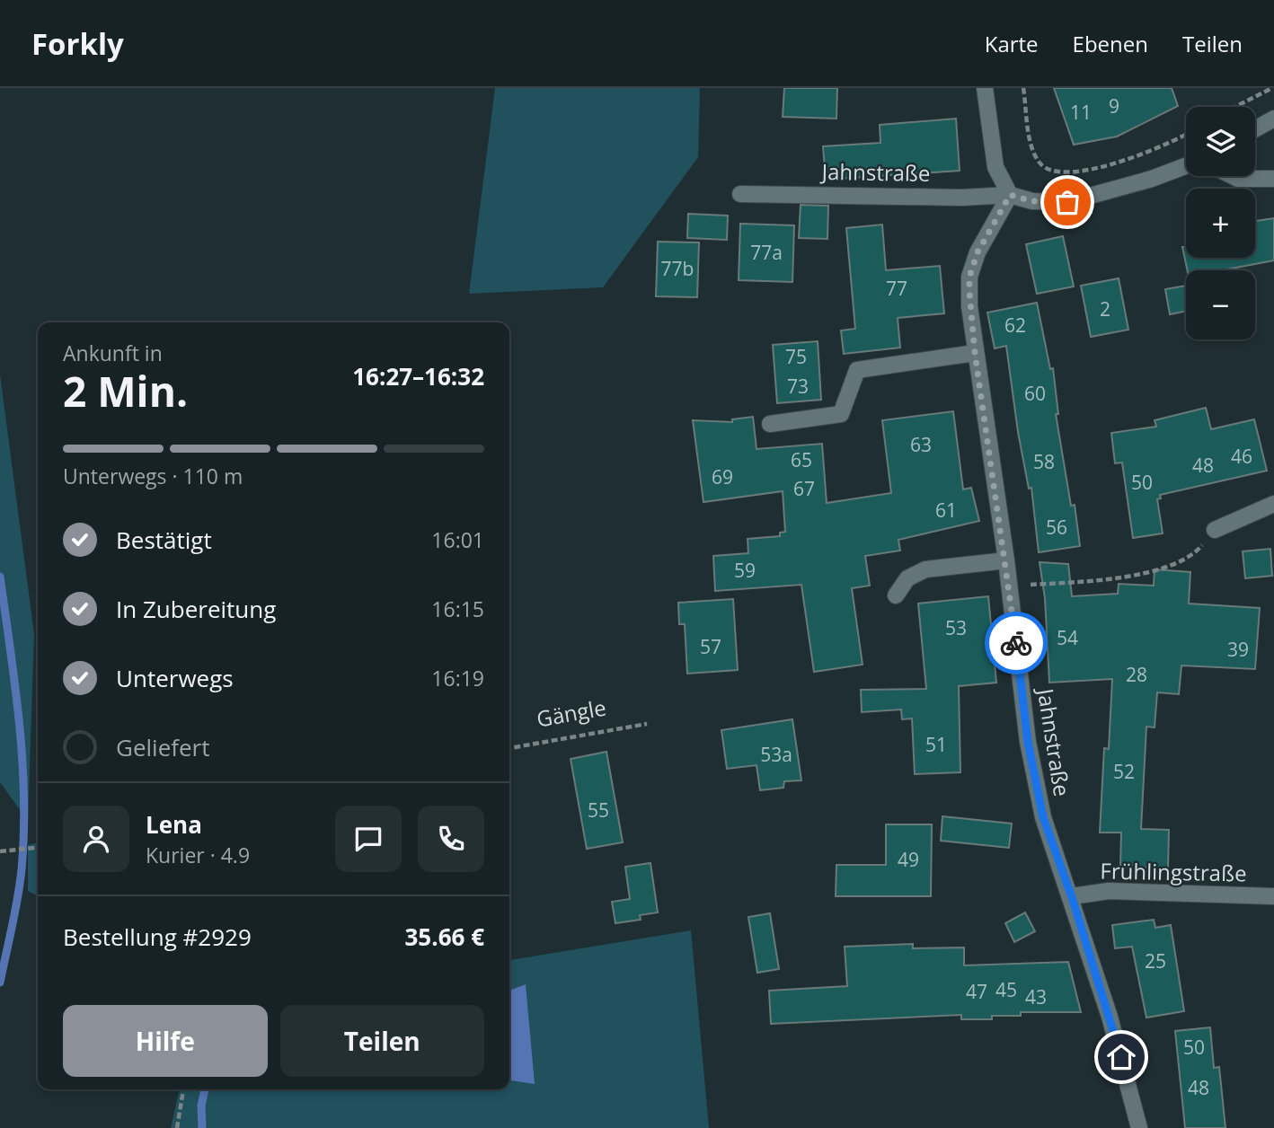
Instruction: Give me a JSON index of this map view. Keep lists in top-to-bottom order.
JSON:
{
  "streets": {
    "street": ["Jahnstraße", "Frühlingstraße"],
    "path": ["Gängle"]
  },
  "crossings": [
    ["Jahnstraße", "Frühlingstraße"]
  ],
  "house_numbers": [
    "9",
    "11",
    "77a",
    "77b",
    "77",
    "2",
    "62",
    "75",
    "73",
    "60",
    "63",
    "46",
    "65",
    "58",
    "48",
    "69",
    "50",
    "67",
    "61",
    "56",
    "59",
    "53",
    "54",
    "57",
    "39",
    "28",
    "51",
    "53a",
    "52",
    "55",
    "49",
    "25",
    "45",
    "47",
    "43",
    "50",
    "48"
  ],
  "page": {
    "header": "Forkly",
    "nav": ["Karte", "Ebenen", "Teilen"],
    "map_buttons": ["+", "−"],
    "heading": ["2 Min.", "Ankunft in", "16:27–16:32"],
    "panel": [
      "Lena",
      "Kurier · 4.9",
      "Bestellung #2929",
      "35.66 €"
    ],
    "bar": "Unterwegs · 110 m",
    "list": [
      ["Bestätigt", "16:01"],
      ["In Zubereitung", "16:15"],
      ["Unterwegs", "16:19"],
      "Geliefert"
    ],
    "buttons": ["Hilfe", "Teilen"]
  }
}
